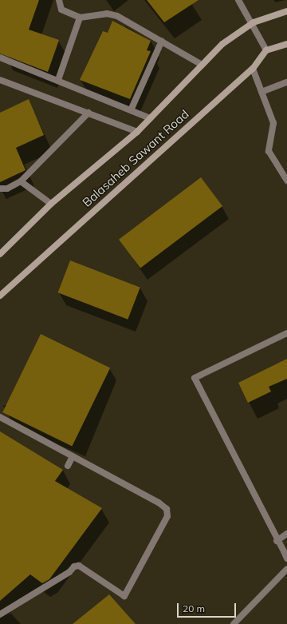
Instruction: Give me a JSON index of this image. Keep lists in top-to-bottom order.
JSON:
{
  "streets": {
    "main road": ["Balasaheb Sawant Road"]
  },
  "scale_bar": "20 m"
}
